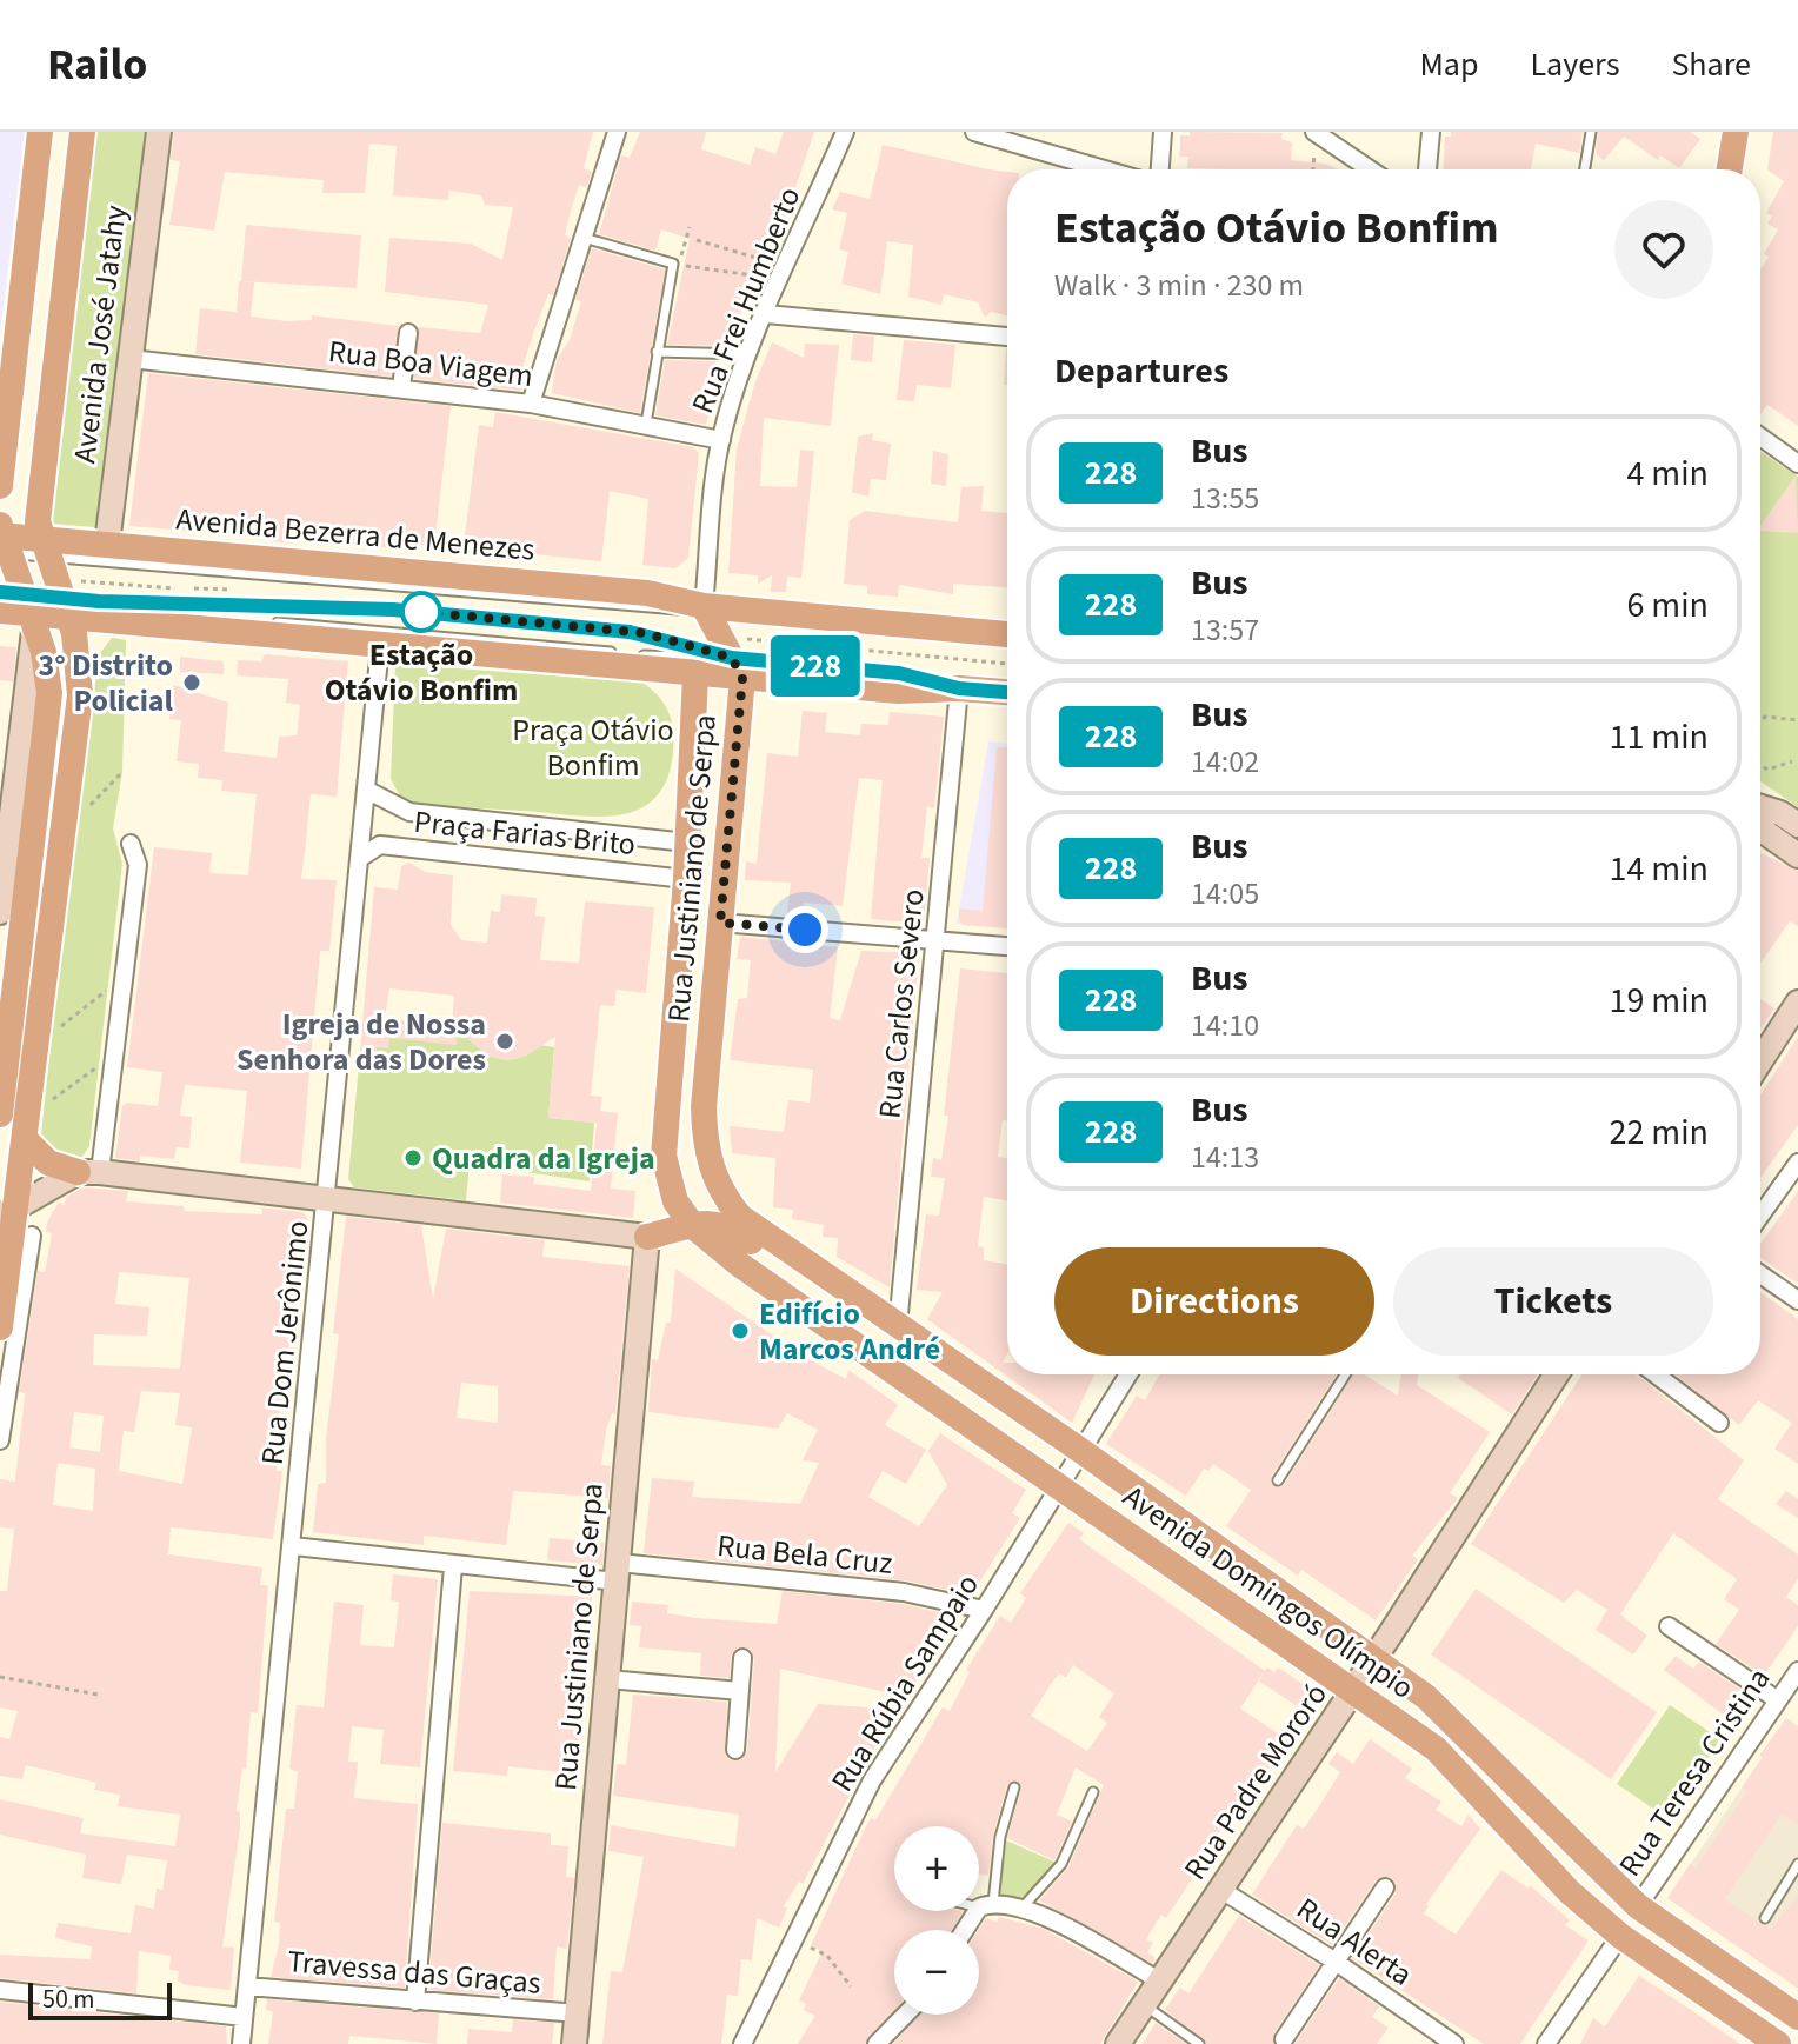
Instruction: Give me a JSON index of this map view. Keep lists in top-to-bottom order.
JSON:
{
  "streets": {
    "main road": [
      "Avenida José Jatahy",
      "Avenida Bezerra de Menezes",
      "Rua Justiniano de Serpa",
      "Avenida Domingos Olímpio"
    ],
    "street": [
      "Rua Frei Humberto",
      "Rua Boa Viagem",
      "Praça Farias Brito",
      "Rua Carlos Severo",
      "Rua Dom Jerônimo",
      "Rua Bela Cruz",
      "Rua Rúbia Sampaio",
      "Rua Teresa Cristina",
      "Rua Padre Mororó",
      "Rua Alerta",
      "Travessa das Graças"
    ]
  },
  "crossings": [
    ["Rua Frei Humberto", "Rua Boa Viagem"],
    ["Rua Frei Humberto", "Avenida Bezerra de Menezes"],
    ["Avenida José Jatahy", "Rua Boa Viagem"],
    ["Avenida José Jatahy", "Avenida Bezerra de Menezes"],
    ["Praça Farias Brito", "Rua Justiniano de Serpa"],
    ["Praça Farias Brito", "Rua Dom Jerônimo"],
    ["Rua Justiniano de Serpa", "Rua Bela Cruz"],
    ["Rua Justiniano de Serpa", "Avenida Domingos Olímpio"],
    ["Rua Justiniano de Serpa", "Travessa das Graças"],
    ["Rua Carlos Severo", "Avenida Domingos Olímpio"],
    ["Rua Dom Jerônimo", "Rua Bela Cruz"],
    ["Rua Dom Jerônimo", "Travessa das Graças"],
    ["Rua Bela Cruz", "Rua Rúbia Sampaio"],
    ["Avenida Domingos Olímpio", "Rua Rúbia Sampaio"],
    ["Avenida Domingos Olímpio", "Rua Teresa Cristina"],
    ["Avenida Domingos Olímpio", "Rua Padre Mororó"],
    ["Rua Padre Mororó", "Rua Alerta"]
  ],
  "parks": ["Praça Otávio Bonfim"],
  "places": [
    "Estação Otávio Bonfim",
    "3° Distrito Policial",
    "Igreja de Nossa Senhora das Dores",
    "Quadra da Igreja",
    "Edifício Marcos André"
  ],
  "lines": ["bus line 228"],
  "scale_bar": "50 m",
  "page": {
    "header": "Railo",
    "nav": ["Map", "Layers", "Share"],
    "on_map": "228",
    "heading": [
      ["Estação Otávio Bonfim", "Walk · 3 min · 230 m"],
      "Departures"
    ],
    "list": [
      {
        "mark": "228",
        "name": "Bus",
        "note": "13:55",
        "value": "4 min"
      },
      {
        "mark": "228",
        "name": "Bus",
        "note": "13:57",
        "value": "6 min"
      },
      {
        "mark": "228",
        "name": "Bus",
        "note": "14:02",
        "value": "11 min"
      },
      {
        "mark": "228",
        "name": "Bus",
        "note": "14:05",
        "value": "14 min"
      },
      {
        "mark": "228",
        "name": "Bus",
        "note": "14:10",
        "value": "19 min"
      },
      {
        "mark": "228",
        "name": "Bus",
        "note": "14:13",
        "value": "22 min"
      }
    ],
    "buttons": ["Directions", "Tickets"],
    "map_buttons": ["+", "−"],
    "scale": "50 m"
  }
}
